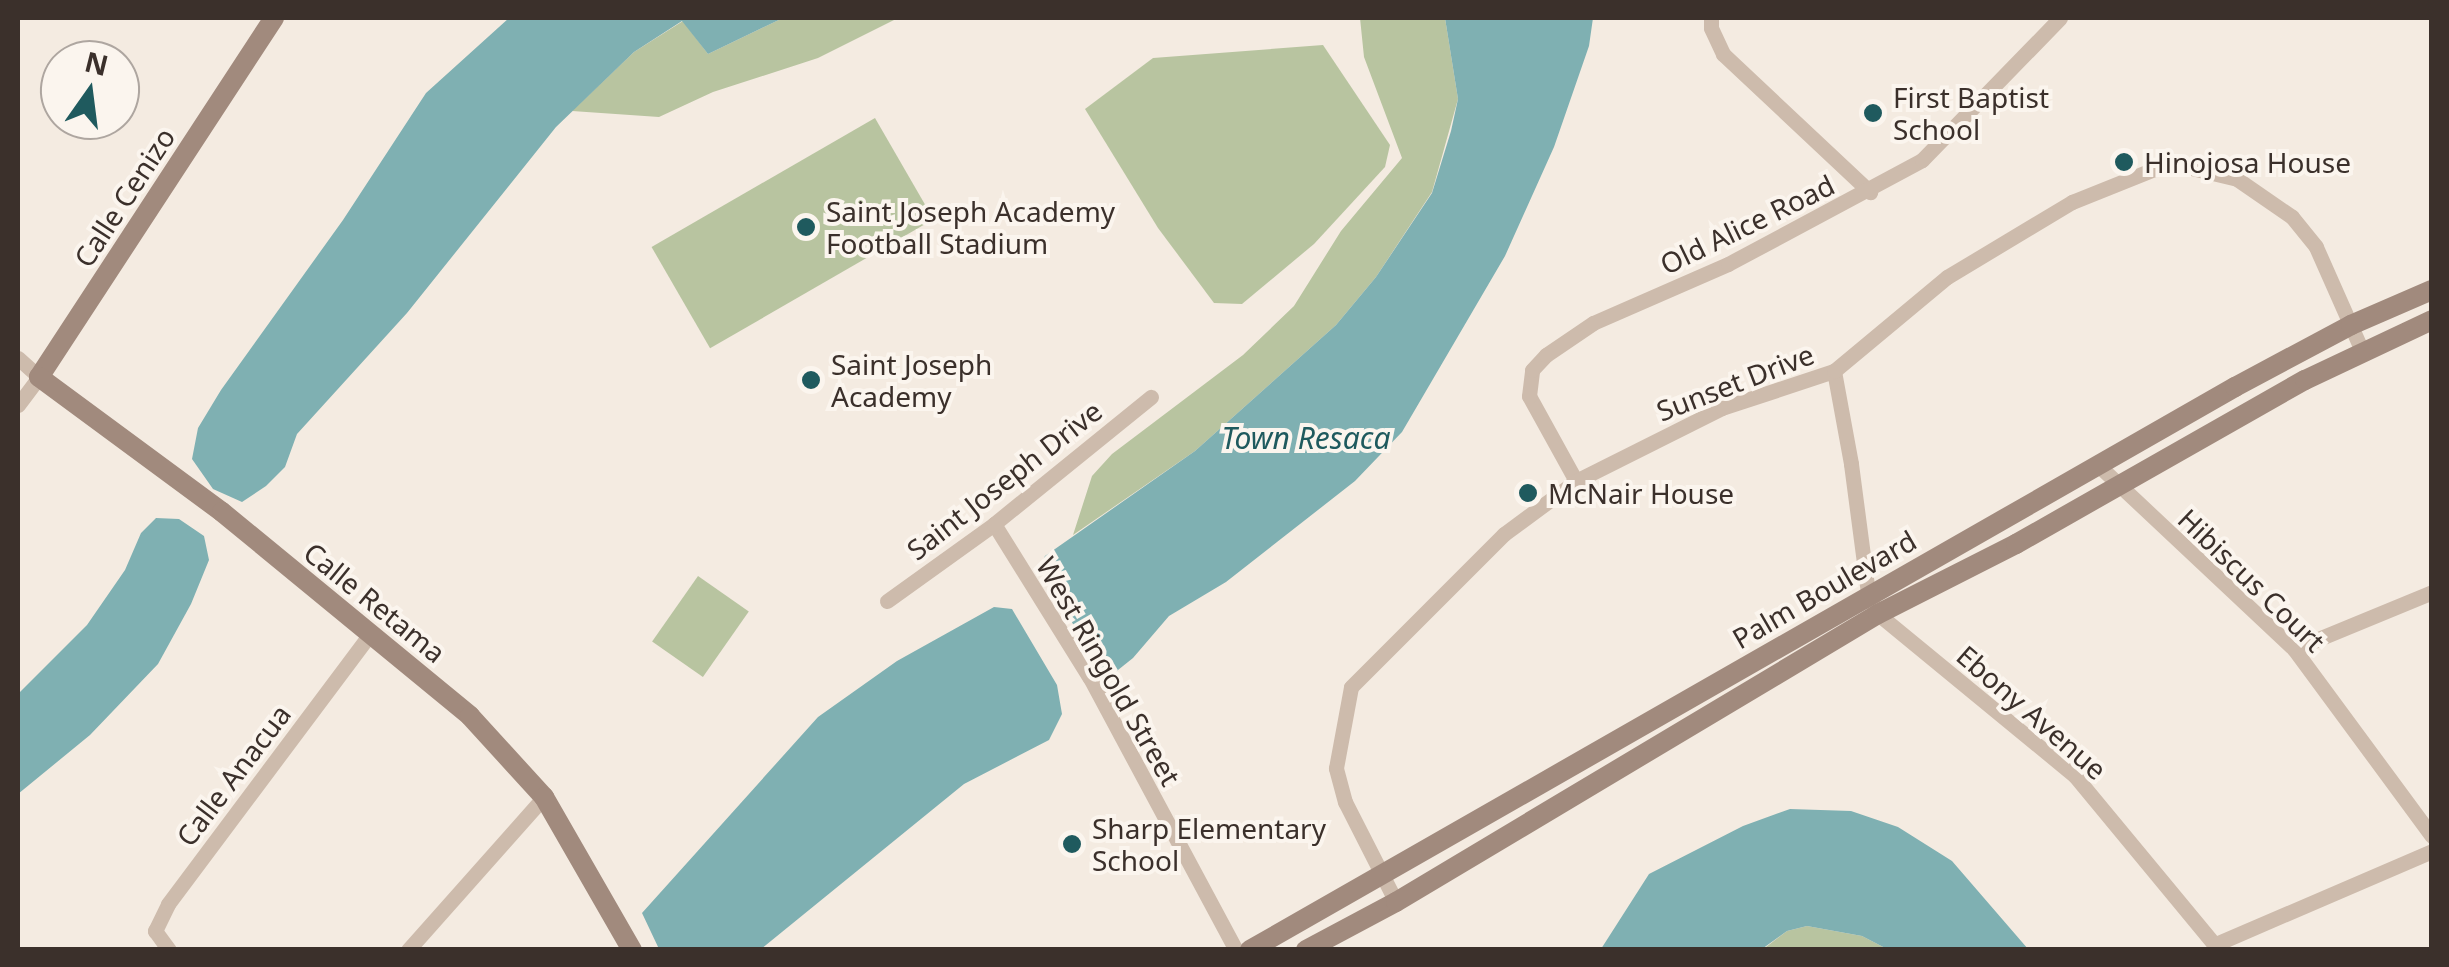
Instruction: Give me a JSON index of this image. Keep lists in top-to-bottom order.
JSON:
{
  "streets": {
    "main road": ["Calle Cenizo", "Palm Boulevard", "Calle Retama"],
    "street": [
      "Old Alice Road",
      "Sunset Drive",
      "Saint Joseph Drive",
      "Hibiscus Court",
      "West Ringold Street",
      "Ebony Avenue",
      "Calle Anacua"
    ]
  },
  "crossings": [
    ["Calle Cenizo", "Calle Retama"],
    ["Old Alice Road", "Sunset Drive"],
    ["Sunset Drive", "Palm Boulevard"],
    ["Saint Joseph Drive", "West Ringold Street"],
    ["Hibiscus Court", "Palm Boulevard"],
    ["Palm Boulevard", "Ebony Avenue"],
    ["Calle Retama", "Calle Anacua"]
  ],
  "water": ["Town Resaca"],
  "places": [
    "First Baptist School",
    "Hinojosa House",
    "Saint Joseph Academy Football Stadium",
    "Saint Joseph Academy",
    "McNair House",
    "Sharp Elementary School"
  ],
  "north": "top"
}
